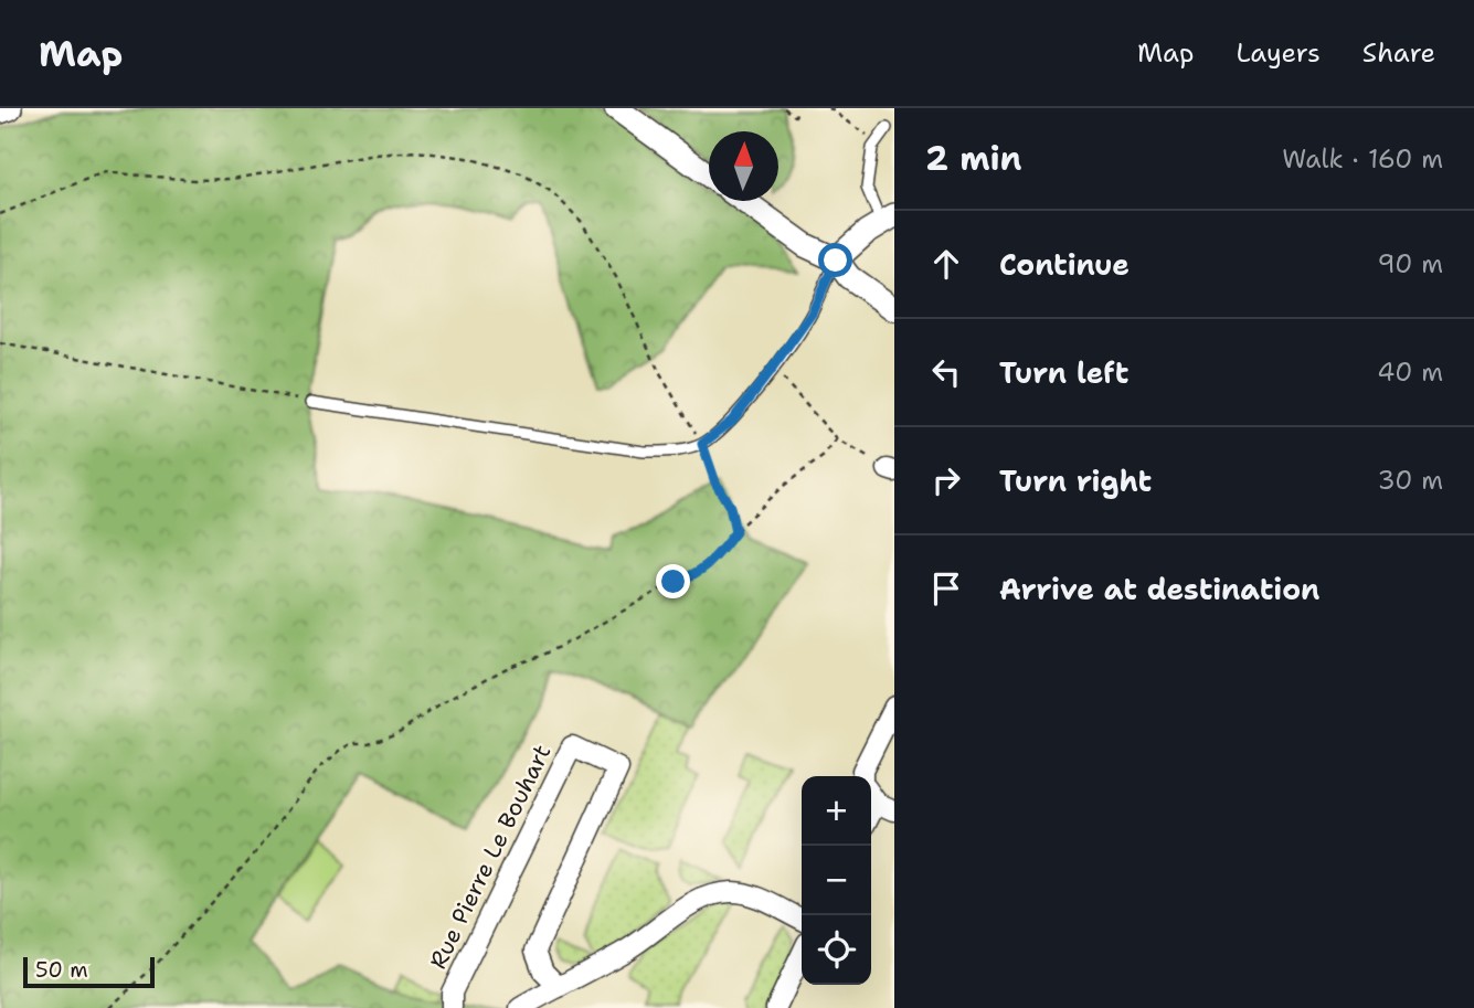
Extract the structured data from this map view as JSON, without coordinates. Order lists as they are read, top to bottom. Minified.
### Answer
{"streets":{"street":["Rue Pierre Le Bouhart"]},"scale_bar":"50 m","north":"top","page":{"header":"Map","nav":["Map","Layers","Share"],"heading":["2 min","Walk · 160 m"],"list":[["Continue","90 m"],["Turn left","40 m"],["Turn right","30 m"],"Arrive at destination"],"map_buttons":["+","−"],"scale":"50 m"}}
